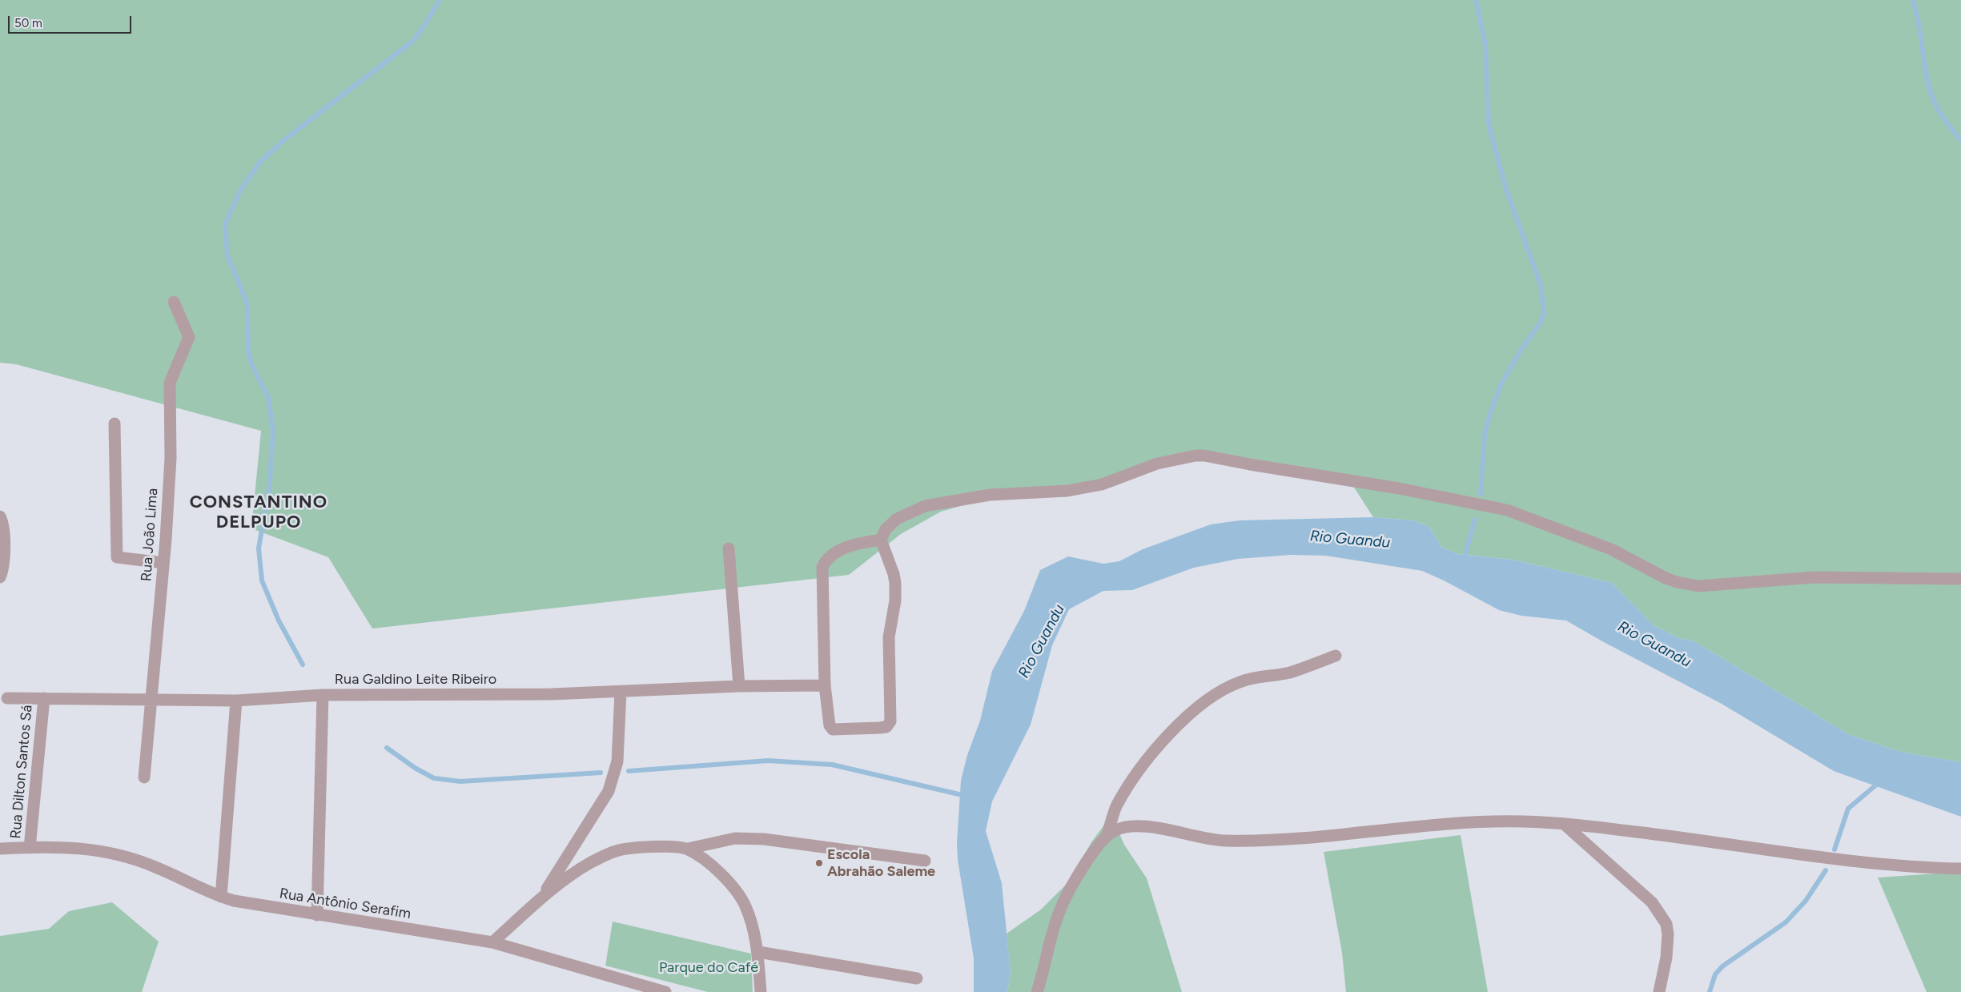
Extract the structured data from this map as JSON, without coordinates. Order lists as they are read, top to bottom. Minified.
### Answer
{"streets":{"street":["Rua João Lima","Rua Galdino Leite Ribeiro","Rua Dilton Santos Sá","Rua Antônio Serafim"]},"crossings":[["Rua João Lima","Rua Galdino Leite Ribeiro"],["Rua Galdino Leite Ribeiro","Rua Dilton Santos Sá"],["Rua Dilton Santos Sá","Rua Antônio Serafim"]],"districts":["CONSTANTINO DELPUPO"],"water":["Rio Guandu"],"parks":["Parque do Café"],"places":["Escola Abrahão Saleme"],"scale_bar":"50 m"}
